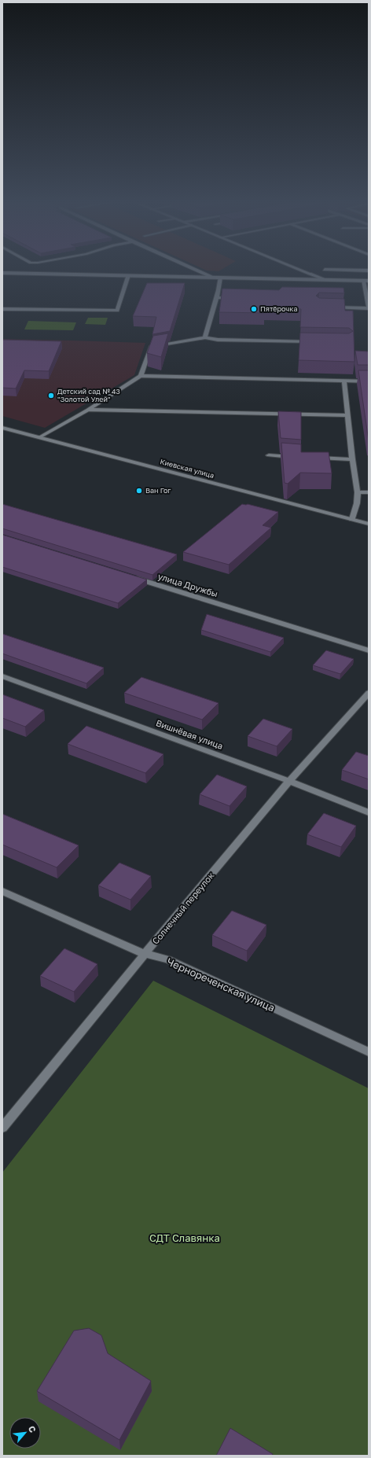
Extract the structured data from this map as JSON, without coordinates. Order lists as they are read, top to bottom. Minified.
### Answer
{"streets":{"street":["Киевская улица","улица Дружбы","Вишнёвая улица","Солнечный переулок","Чернореченская улица"]},"crossings":[["Вишнёвая улица","Солнечный переулок"],["Солнечный переулок","Чернореченская улица"]],"parks":["СДТ Славянка"],"places":["Пятёрочка","Детский сад № 43 \"Золотой Улей\"","Ван Гог"],"north":"top right"}
